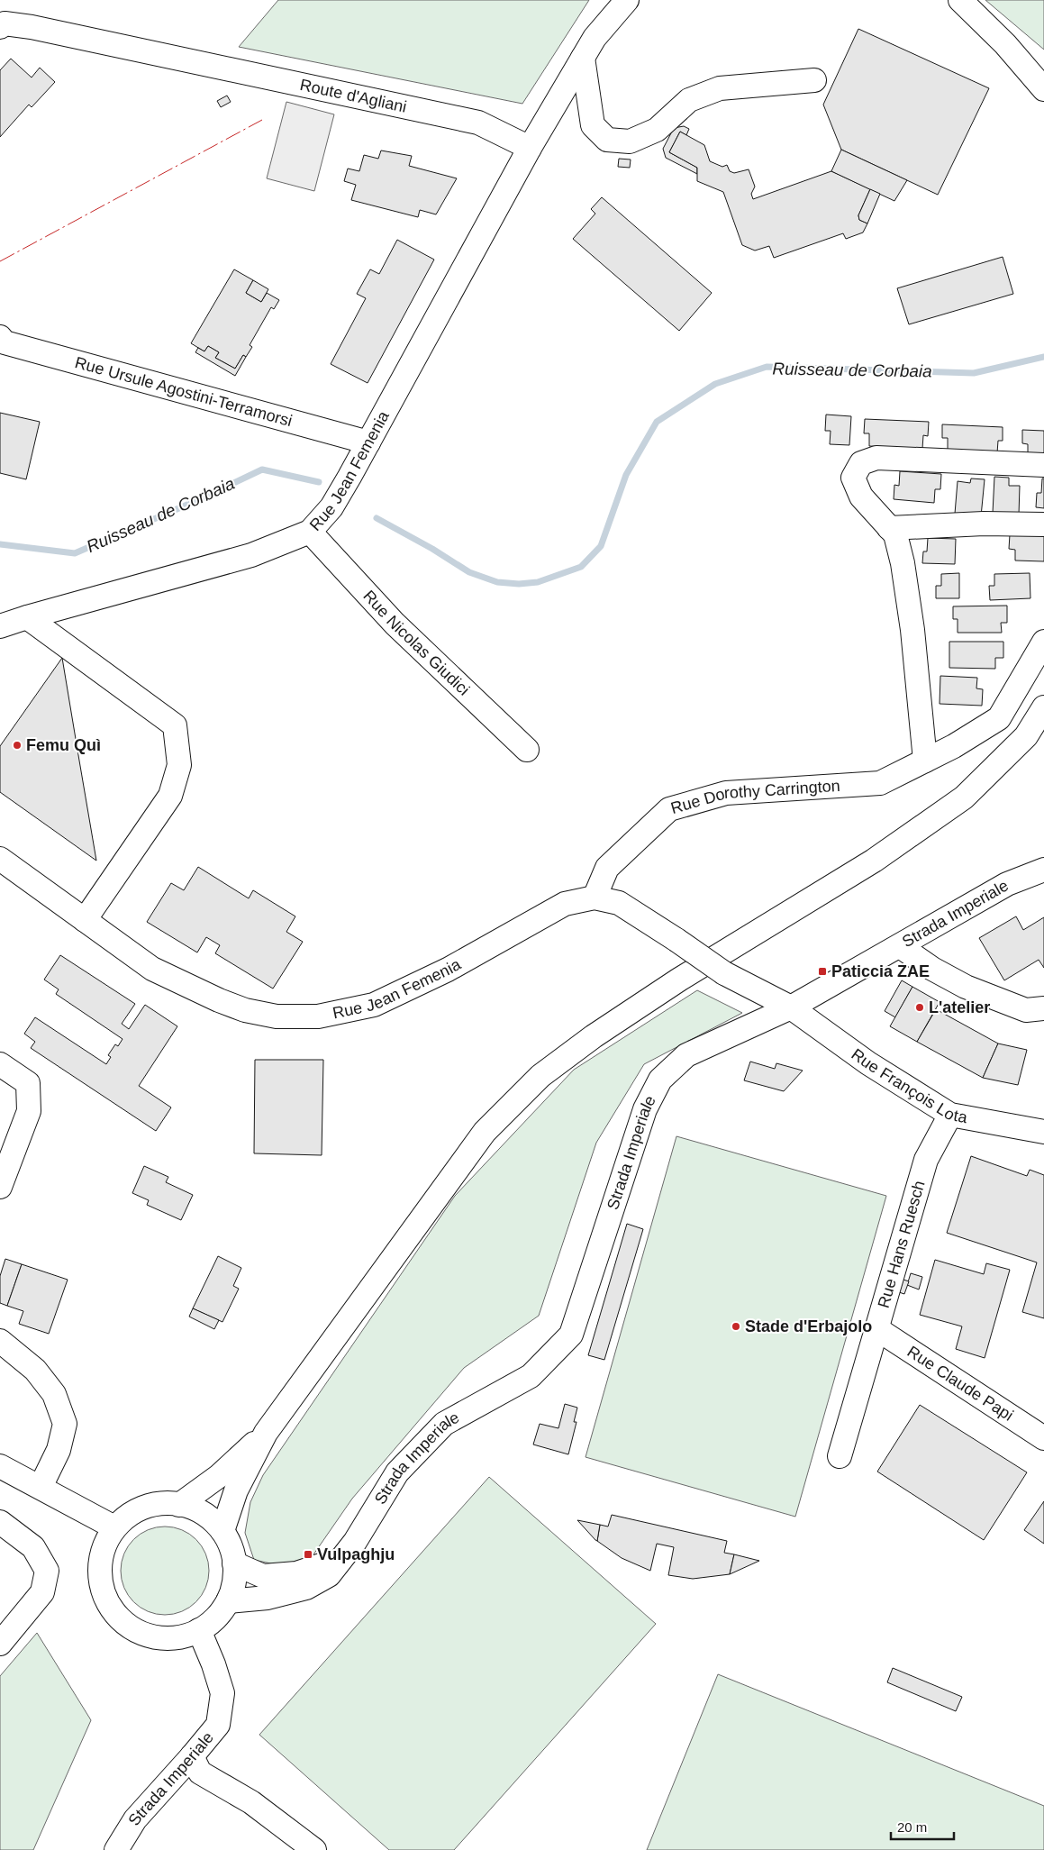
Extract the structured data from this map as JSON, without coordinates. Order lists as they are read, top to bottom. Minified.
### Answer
{"streets":{"street":["Route d'Agliani","Rue Ursule Agostini-Terramorsi","Rue Jean Femenia","Rue Nicolas Giudici","Rue Dorothy Carrington","Strada Imperiale","Rue François Lota","Rue Hans Ruesch","Rue Claude Papi"]},"crossings":[["Route d'Agliani","Rue Jean Femenia"],["Rue Ursule Agostini-Terramorsi","Rue Jean Femenia"],["Rue Jean Femenia","Rue Nicolas Giudici"],["Rue Jean Femenia","Rue Dorothy Carrington"],["Rue Jean Femenia","Strada Imperiale"],["Rue Jean Femenia","Rue François Lota"],["Strada Imperiale","Rue François Lota"],["Rue François Lota","Rue Hans Ruesch"],["Rue Hans Ruesch","Rue Claude Papi"]],"water":["Ruisseau de Corbaia"],"places":{"other":["Femu Quì","L'atelier","Stade d'Erbajolo"],"transit":["Paticcia ZAE","Vulpaghju"]},"scale_bar":"20 m"}
